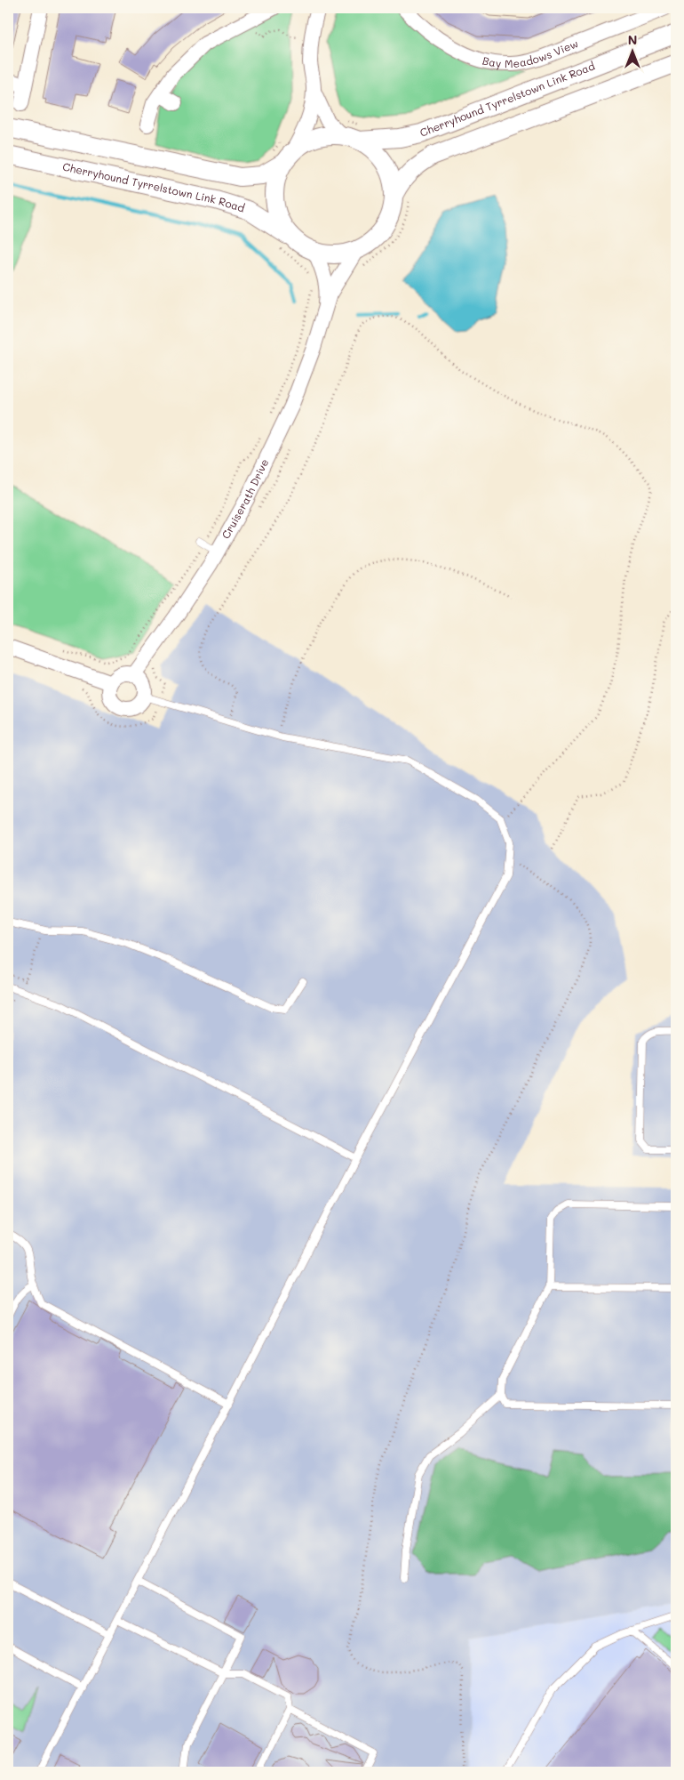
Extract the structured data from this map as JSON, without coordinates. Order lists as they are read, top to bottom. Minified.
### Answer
{"streets":{"street":["Bay Meadows View","Cherryhound Tyrrelstown Link Road","Cruiserath Drive"]},"crossings":[["Cherryhound Tyrrelstown Link Road","Cruiserath Drive"]],"north":"top"}
